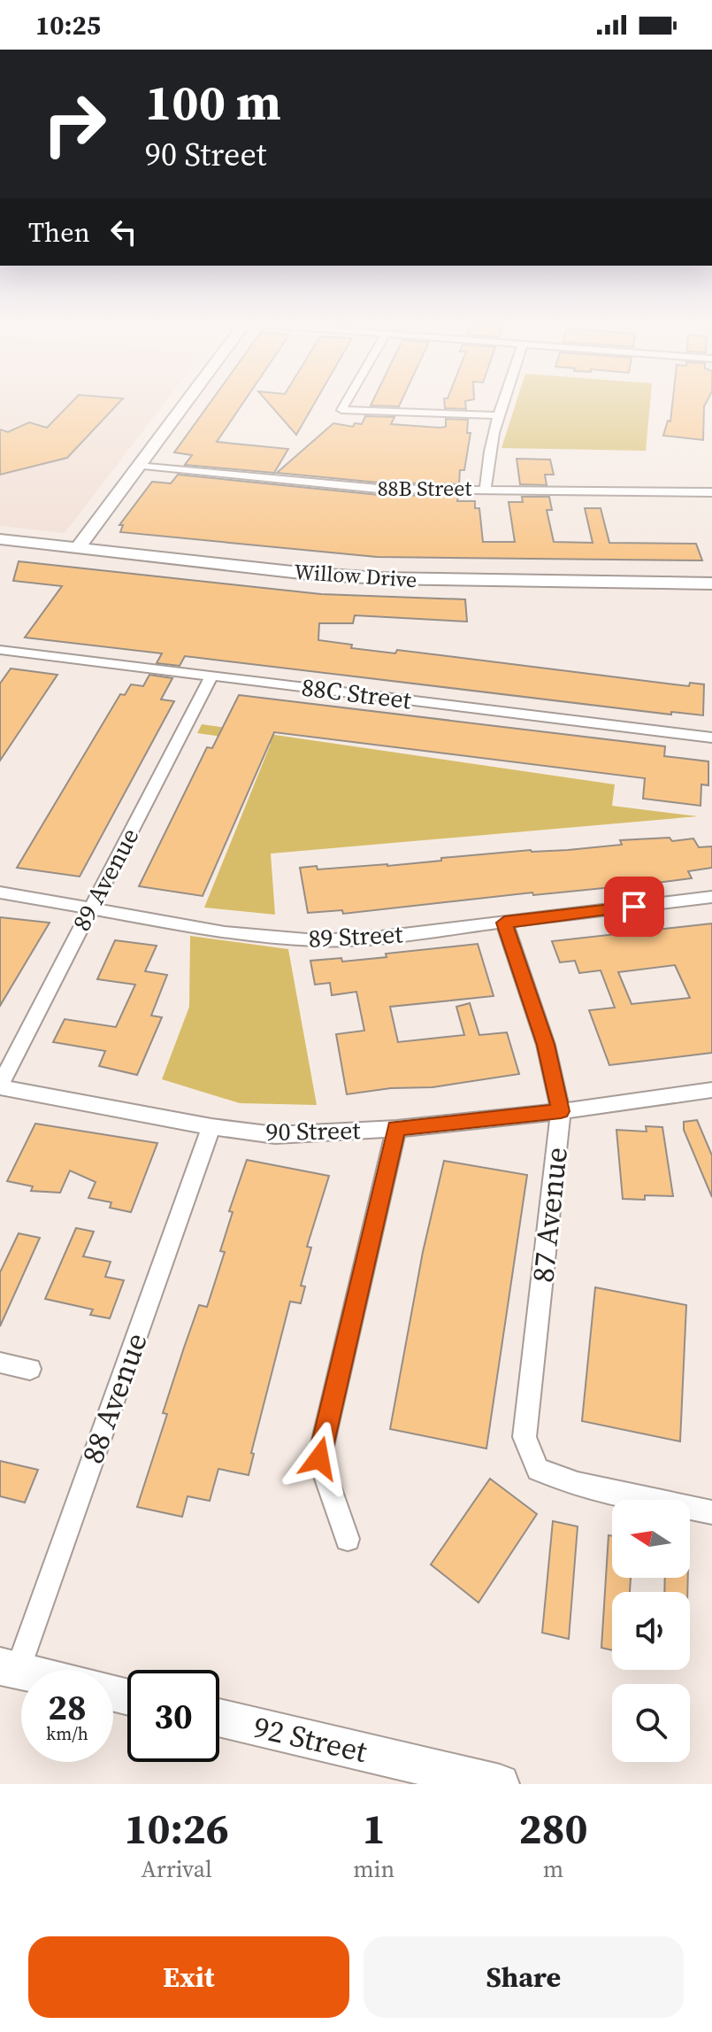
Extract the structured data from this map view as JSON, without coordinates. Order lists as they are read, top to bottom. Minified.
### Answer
{"streets":{"street":["88B Street","Willow Drive","88C Street","89 Avenue","89 Street","90 Street","87 Avenue","88 Avenue","92 Street"]},"crossings":[["88C Street","89 Avenue"],["89 Avenue","89 Street"],["89 Avenue","90 Street"],["89 Street","87 Avenue"],["90 Street","87 Avenue"],["90 Street","88 Avenue"]],"north":"left","page":{"status":"10:25","turn":["100 m","90 Street"],"then":"Then","speed":"28 km/h","limit":"30","eta":["10:26","Arrival","1","min","280","m"],"buttons":["Exit","Share"]}}
